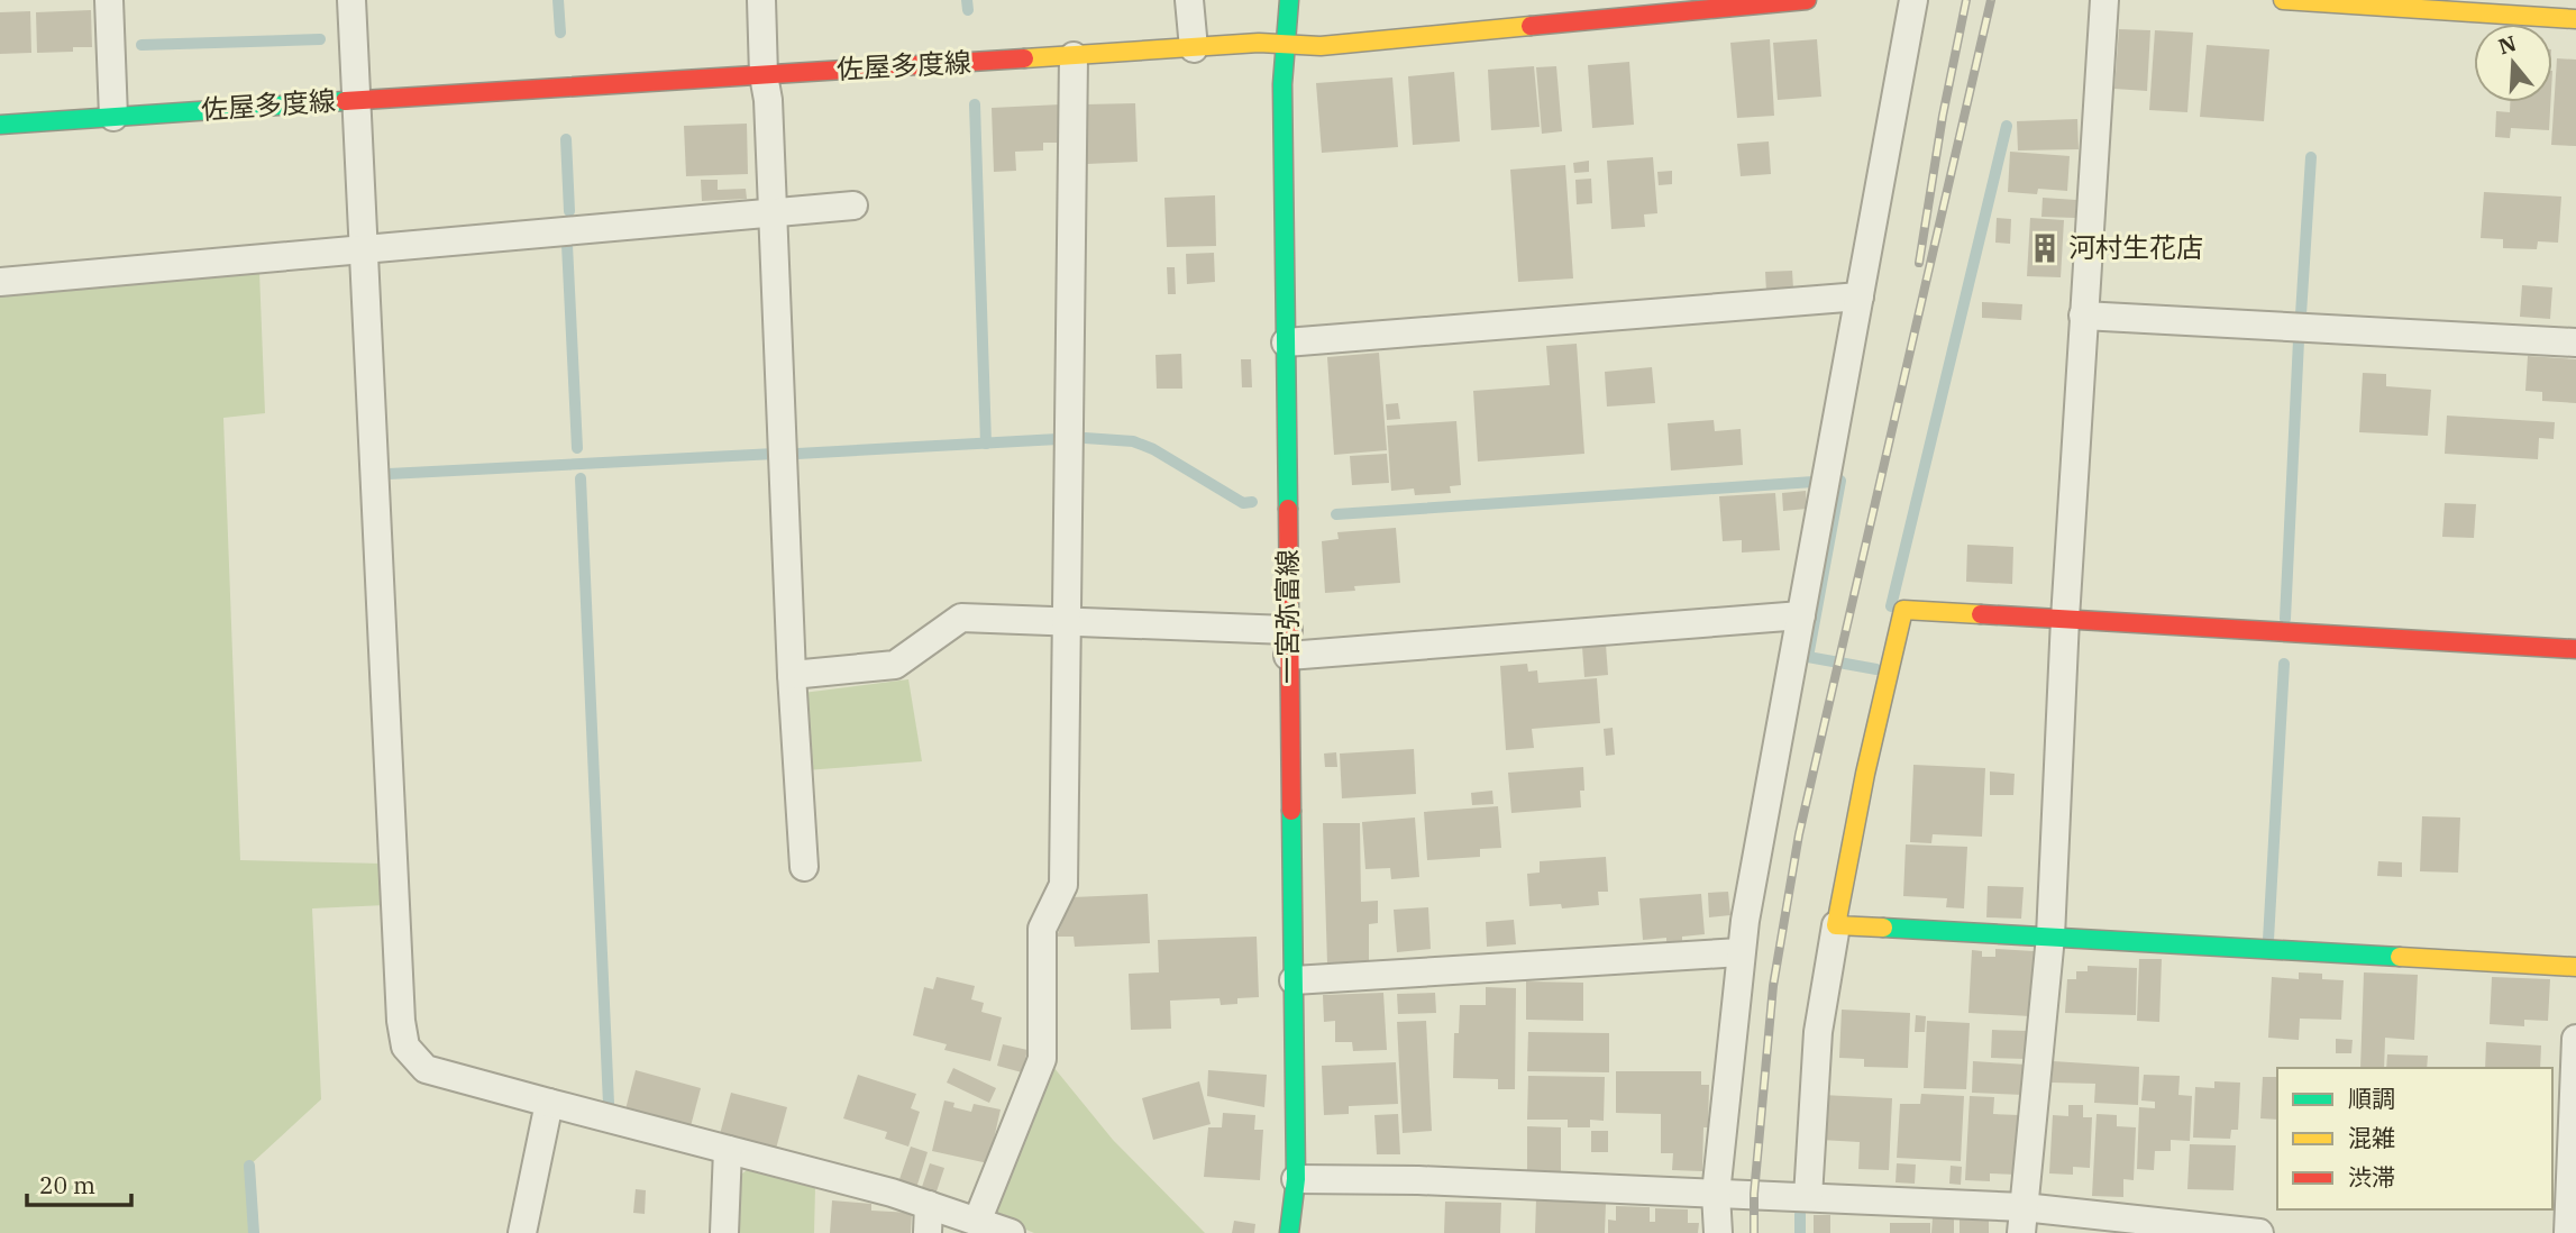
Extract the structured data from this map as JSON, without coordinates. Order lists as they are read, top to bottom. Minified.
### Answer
{"streets":{"main road":["佐屋多度線","一宮弥富線"]},"crossings":[["佐屋多度線","一宮弥富線"]],"places":{"building":["河村生花店"]},"legend":["順調","混雑","渋滞"],"scale_bar":"20 m","north":"top"}
